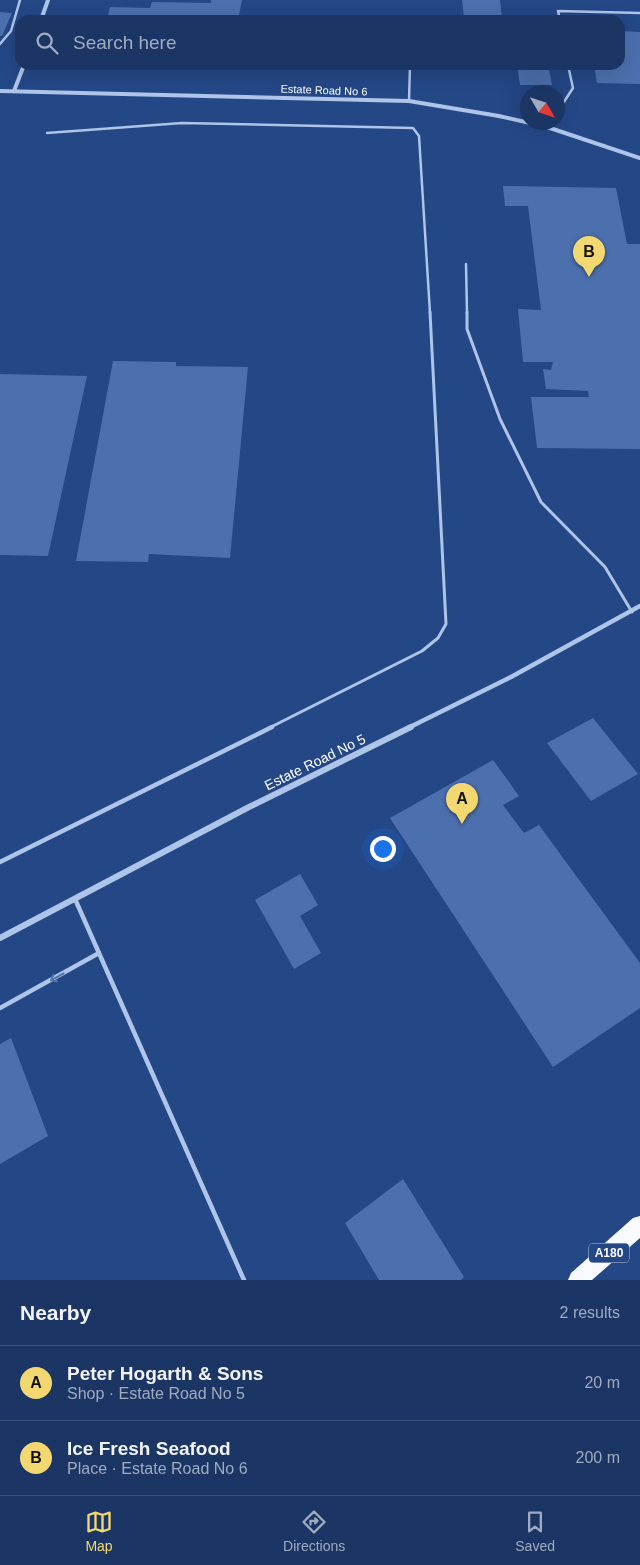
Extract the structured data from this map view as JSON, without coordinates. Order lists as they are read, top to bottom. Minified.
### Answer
{"streets":{"highway":["A180"],"street":["Estate Road No 6","Estate Road No 5"]},"north":"bottom right","page":{"search":"Search here","pins":["B","A"],"heading":["Nearby","2 results"],"list":[{"mark":"A","name":"Peter Hogarth & Sons","note":"Shop · Estate Road No 5","value":"20 m"},{"mark":"B","name":"Ice Fresh Seafood","note":"Place · Estate Road No 6","value":"200 m"}],"nav":["Map","Directions","Saved"]}}
